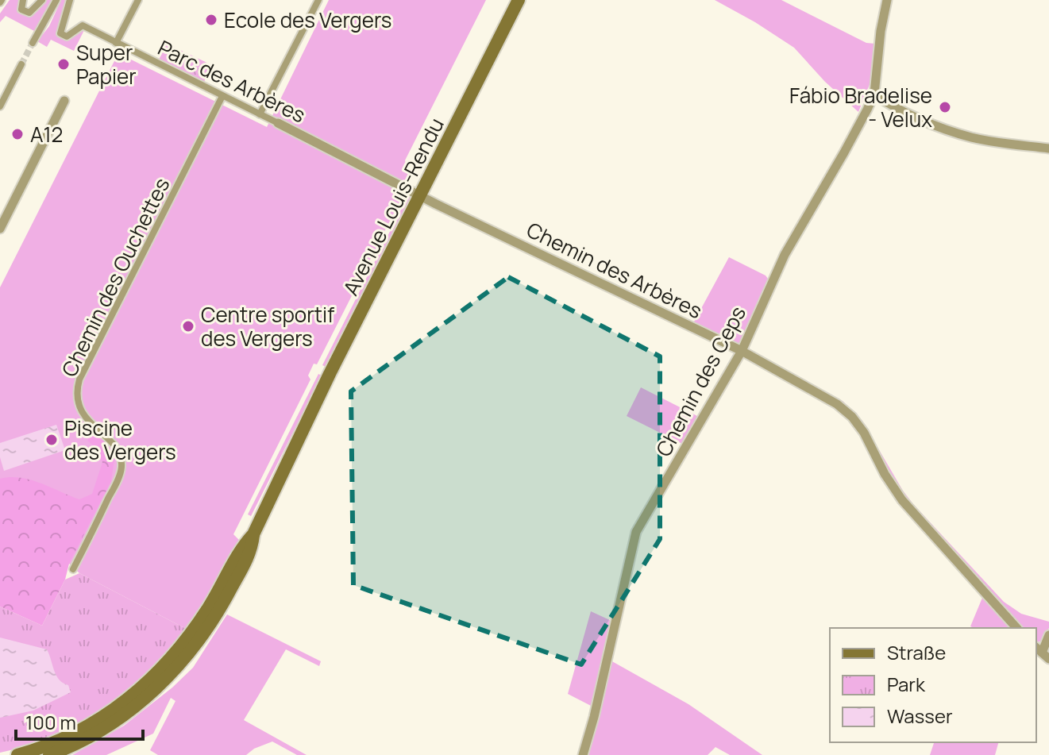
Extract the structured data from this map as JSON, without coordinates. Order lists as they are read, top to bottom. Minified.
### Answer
{"streets":{"main road":["Avenue Louis-Rendu"],"street":["Parc des Arbères","Chemin des Arbères","Chemin des Ouchettes","Chemin des Ceps"]},"crossings":[["Parc des Arbères","Avenue Louis-Rendu"],["Parc des Arbères","Chemin des Arbères"],["Parc des Arbères","Chemin des Ouchettes"],["Avenue Louis-Rendu","Chemin des Arbères"],["Chemin des Arbères","Chemin des Ceps"]],"places":["Ecole des Vergers","Super Papier","Fábio Bradelise - Velux","A12","Centre sportif des Vergers","Piscine des Vergers"],"legend":["Straße","Park","Wasser"],"scale_bar":"100 m"}
